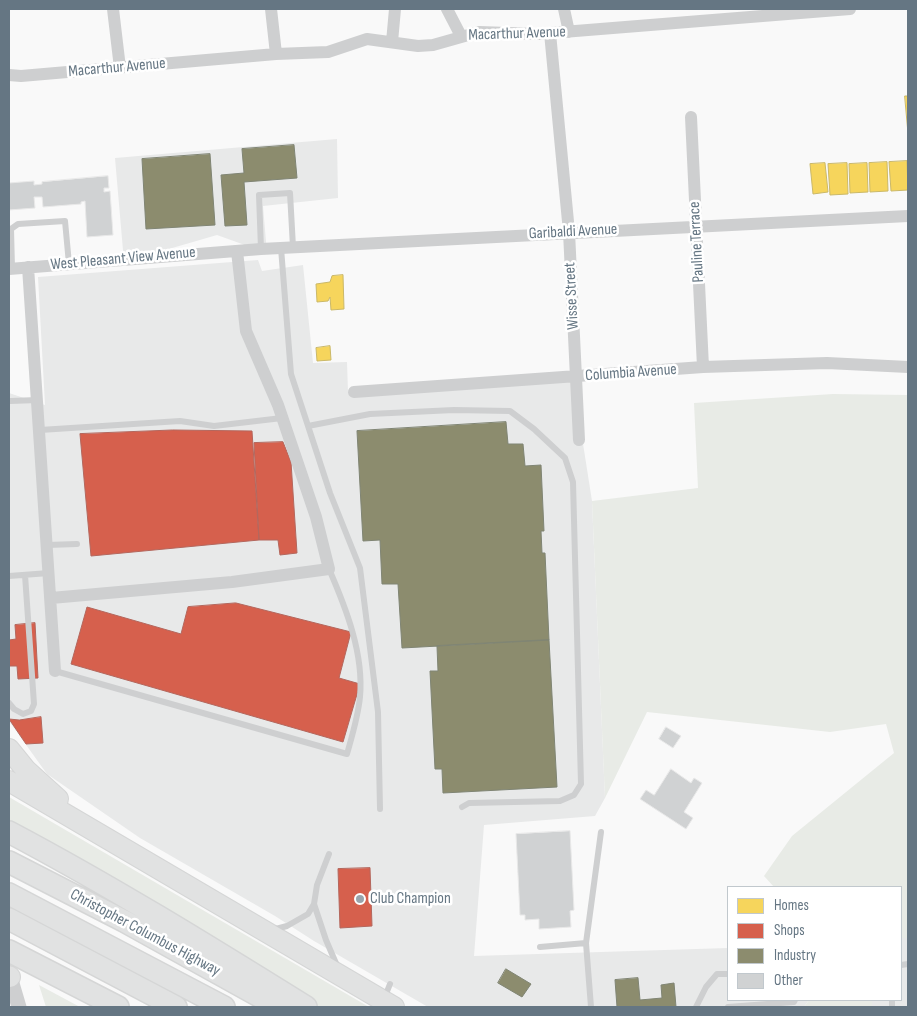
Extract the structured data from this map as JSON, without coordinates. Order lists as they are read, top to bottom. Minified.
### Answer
{"streets":{"highway":["Christopher Columbus Highway"],"street":["Macarthur Avenue","Garibaldi Avenue","Pauline Terrace","West Pleasant View Avenue","Wisse Street","Columbia Avenue"]},"crossings":[["Macarthur Avenue","Wisse Street"],["Garibaldi Avenue","Pauline Terrace"],["Garibaldi Avenue","West Pleasant View Avenue"],["Garibaldi Avenue","Wisse Street"],["Pauline Terrace","Columbia Avenue"],["Wisse Street","Columbia Avenue"]],"places":["Club Champion"],"legend":["Homes","Shops","Industry","Other"]}
